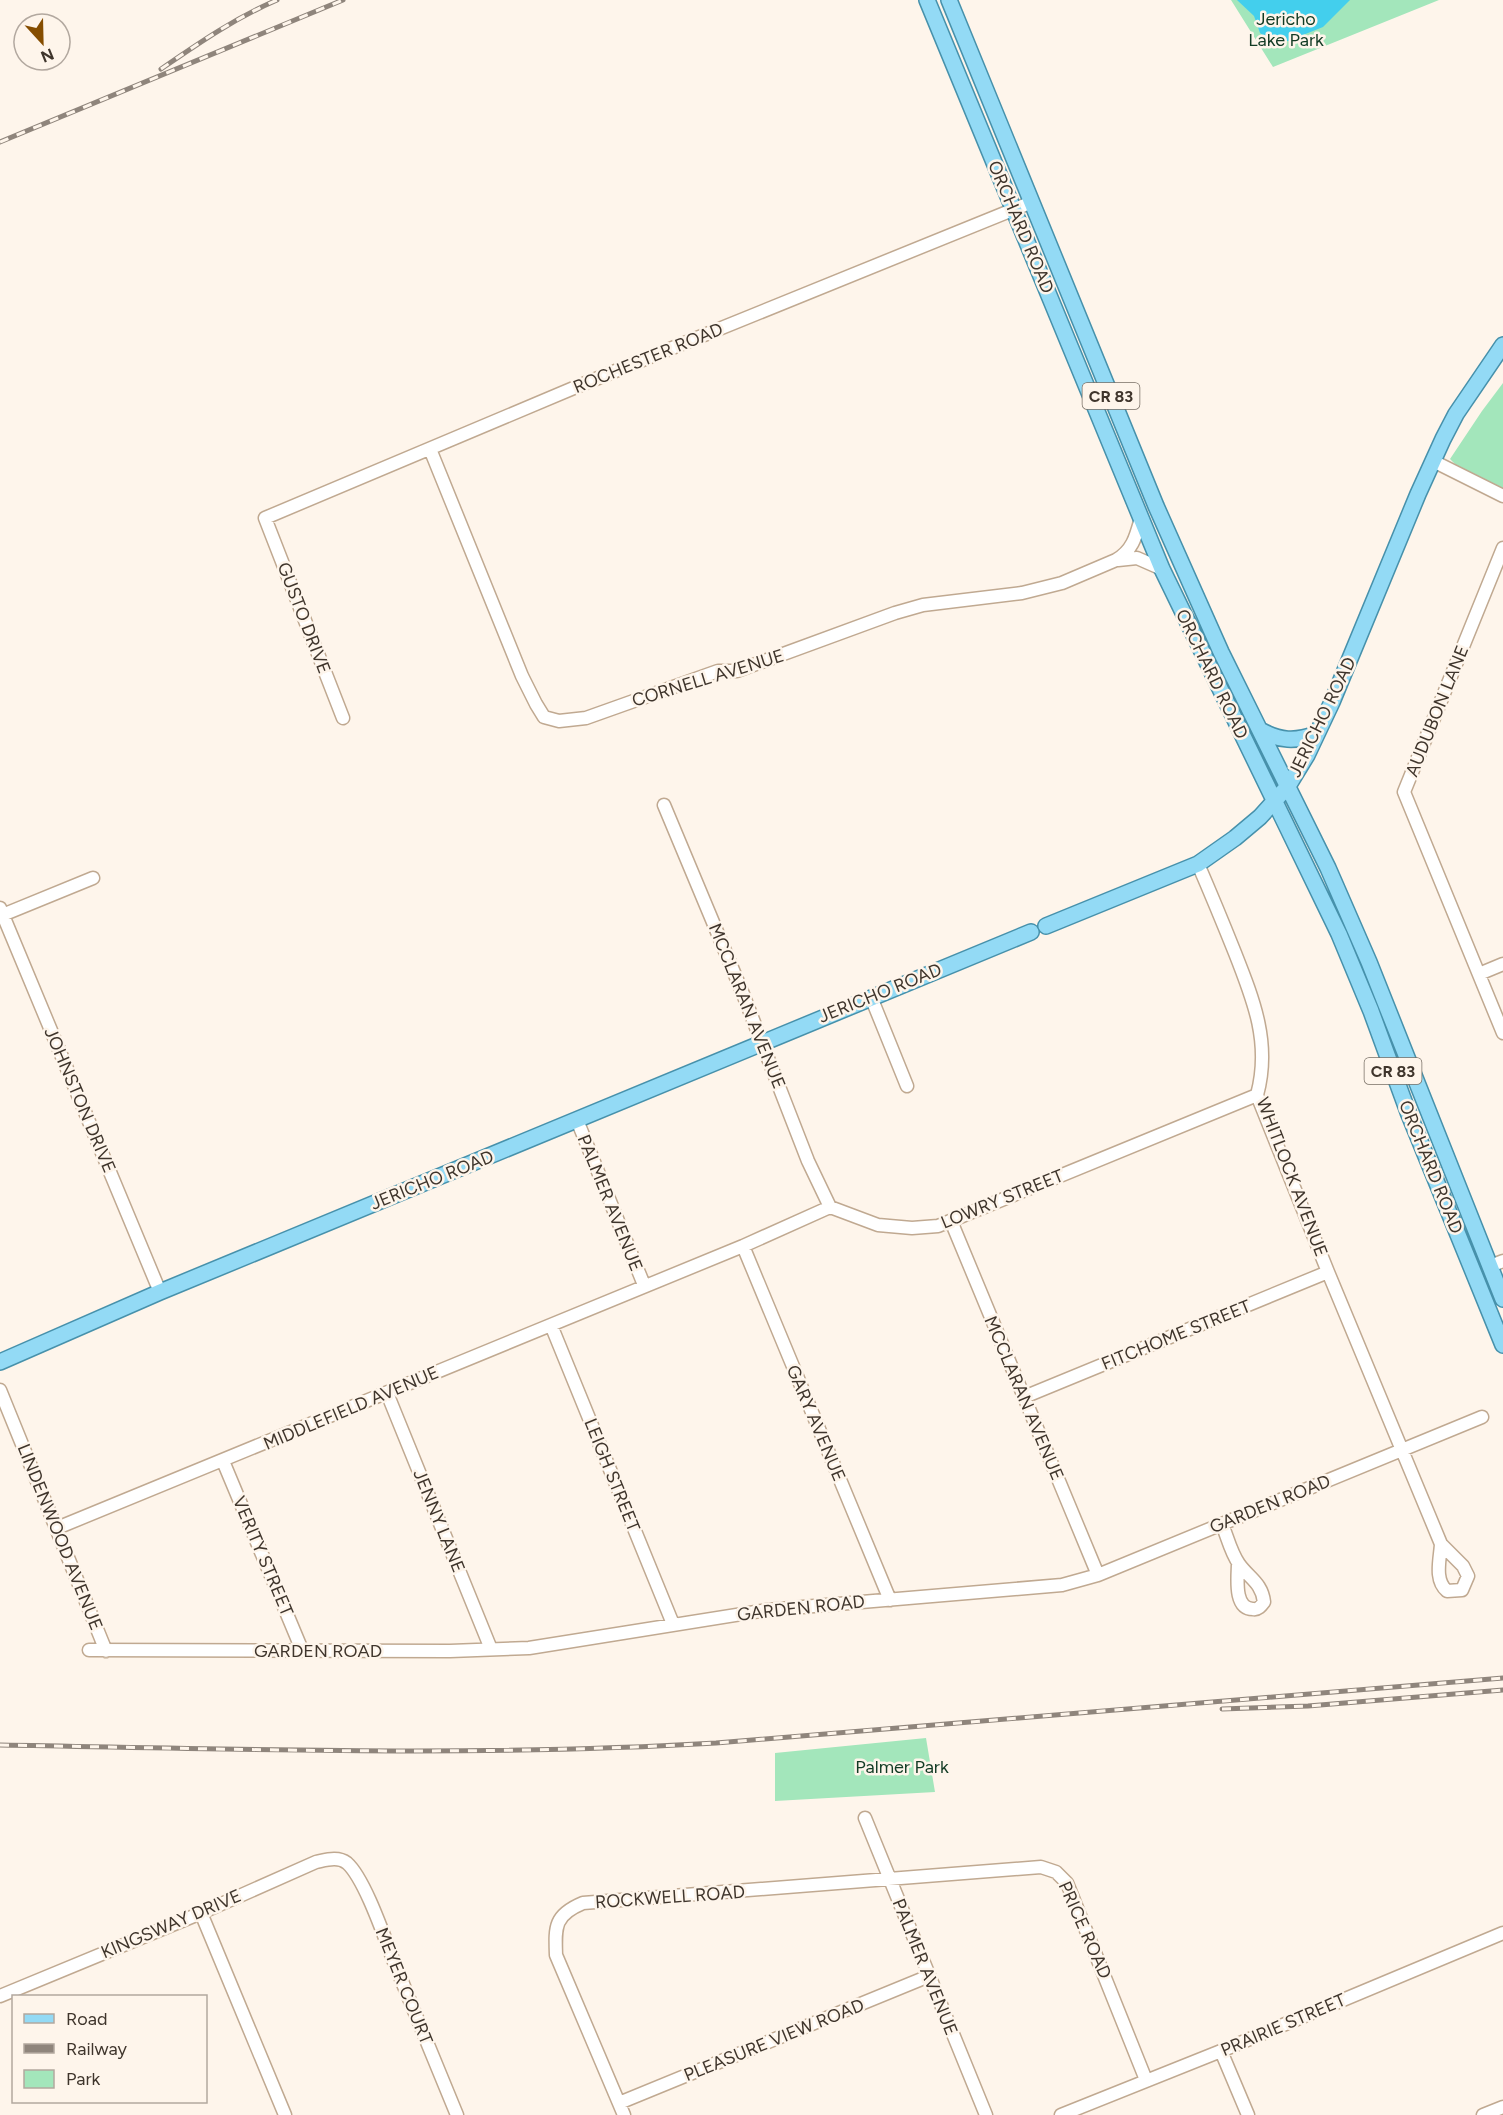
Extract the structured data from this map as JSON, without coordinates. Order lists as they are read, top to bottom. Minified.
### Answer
{"streets":{"main road":["ORCHARD ROAD","CR 83","JERICHO ROAD"],"street":["ROCHESTER ROAD","GUSTO DRIVE","CORNELL AVENUE","AUDUBON LANE","MCCLARAN AVENUE","JOHNSTON DRIVE","WHITLOCK AVENUE","LOWRY STREET","PALMER AVENUE","FITCHOME STREET","MIDDLEFIELD AVENUE","GARY AVENUE","LEIGH STREET","GARDEN ROAD","JENNY LANE","LINDENWOOD AVENUE","VERITY STREET","ROCKWELL ROAD","KINGSWAY DRIVE","PRICE ROAD","MEYER COURT","PRAIRIE STREET","PLEASURE VIEW ROAD"]},"crossings":[["ORCHARD ROAD","ROCHESTER ROAD"],["ORCHARD ROAD","CORNELL AVENUE"],["ORCHARD ROAD","JERICHO ROAD"],["ROCHESTER ROAD","GUSTO DRIVE"],["ROCHESTER ROAD","CORNELL AVENUE"],["JERICHO ROAD","MCCLARAN AVENUE"],["JERICHO ROAD","JOHNSTON DRIVE"],["JERICHO ROAD","WHITLOCK AVENUE"],["JERICHO ROAD","PALMER AVENUE"],["MCCLARAN AVENUE","LOWRY STREET"],["MCCLARAN AVENUE","FITCHOME STREET"],["MCCLARAN AVENUE","GARDEN ROAD"],["WHITLOCK AVENUE","LOWRY STREET"],["WHITLOCK AVENUE","FITCHOME STREET"],["WHITLOCK AVENUE","GARDEN ROAD"],["PALMER AVENUE","MIDDLEFIELD AVENUE"],["PALMER AVENUE","ROCKWELL ROAD"],["PALMER AVENUE","PRICE ROAD"],["PALMER AVENUE","PLEASURE VIEW ROAD"],["MIDDLEFIELD AVENUE","LEIGH STREET"],["MIDDLEFIELD AVENUE","JENNY LANE"],["MIDDLEFIELD AVENUE","LINDENWOOD AVENUE"],["MIDDLEFIELD AVENUE","VERITY STREET"],["GARY AVENUE","GARDEN ROAD"],["LEIGH STREET","GARDEN ROAD"],["GARDEN ROAD","JENNY LANE"],["GARDEN ROAD","LINDENWOOD AVENUE"],["GARDEN ROAD","VERITY STREET"],["ROCKWELL ROAD","PRICE ROAD"],["ROCKWELL ROAD","PLEASURE VIEW ROAD"],["KINGSWAY DRIVE","MEYER COURT"],["PRICE ROAD","PRAIRIE STREET"]],"parks":["Jericho Lake Park","Palmer Park"],"legend":["Road","Railway","Park"],"north":"bottom"}
